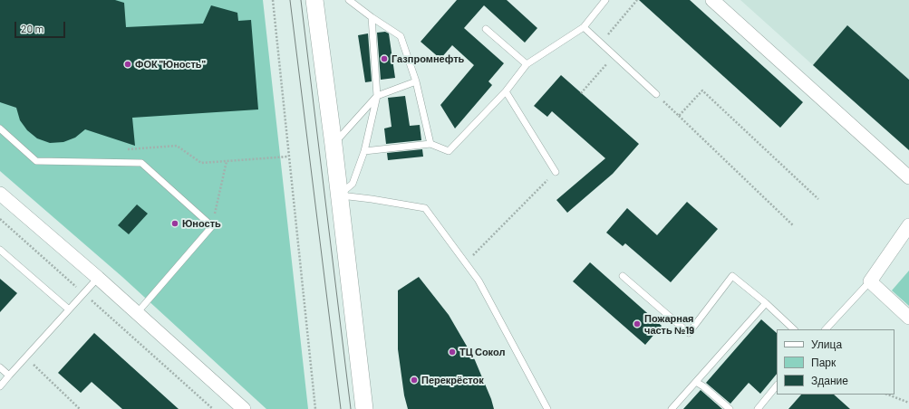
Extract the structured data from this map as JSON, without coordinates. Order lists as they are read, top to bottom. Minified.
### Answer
{"places":["Газпромнефть","ФОК \"Юность\"","Юность","Пожарная часть №19","ТЦ Сокол","Перекрёсток"],"legend":["Улица","Парк","Здание"],"scale_bar":"20 m"}
